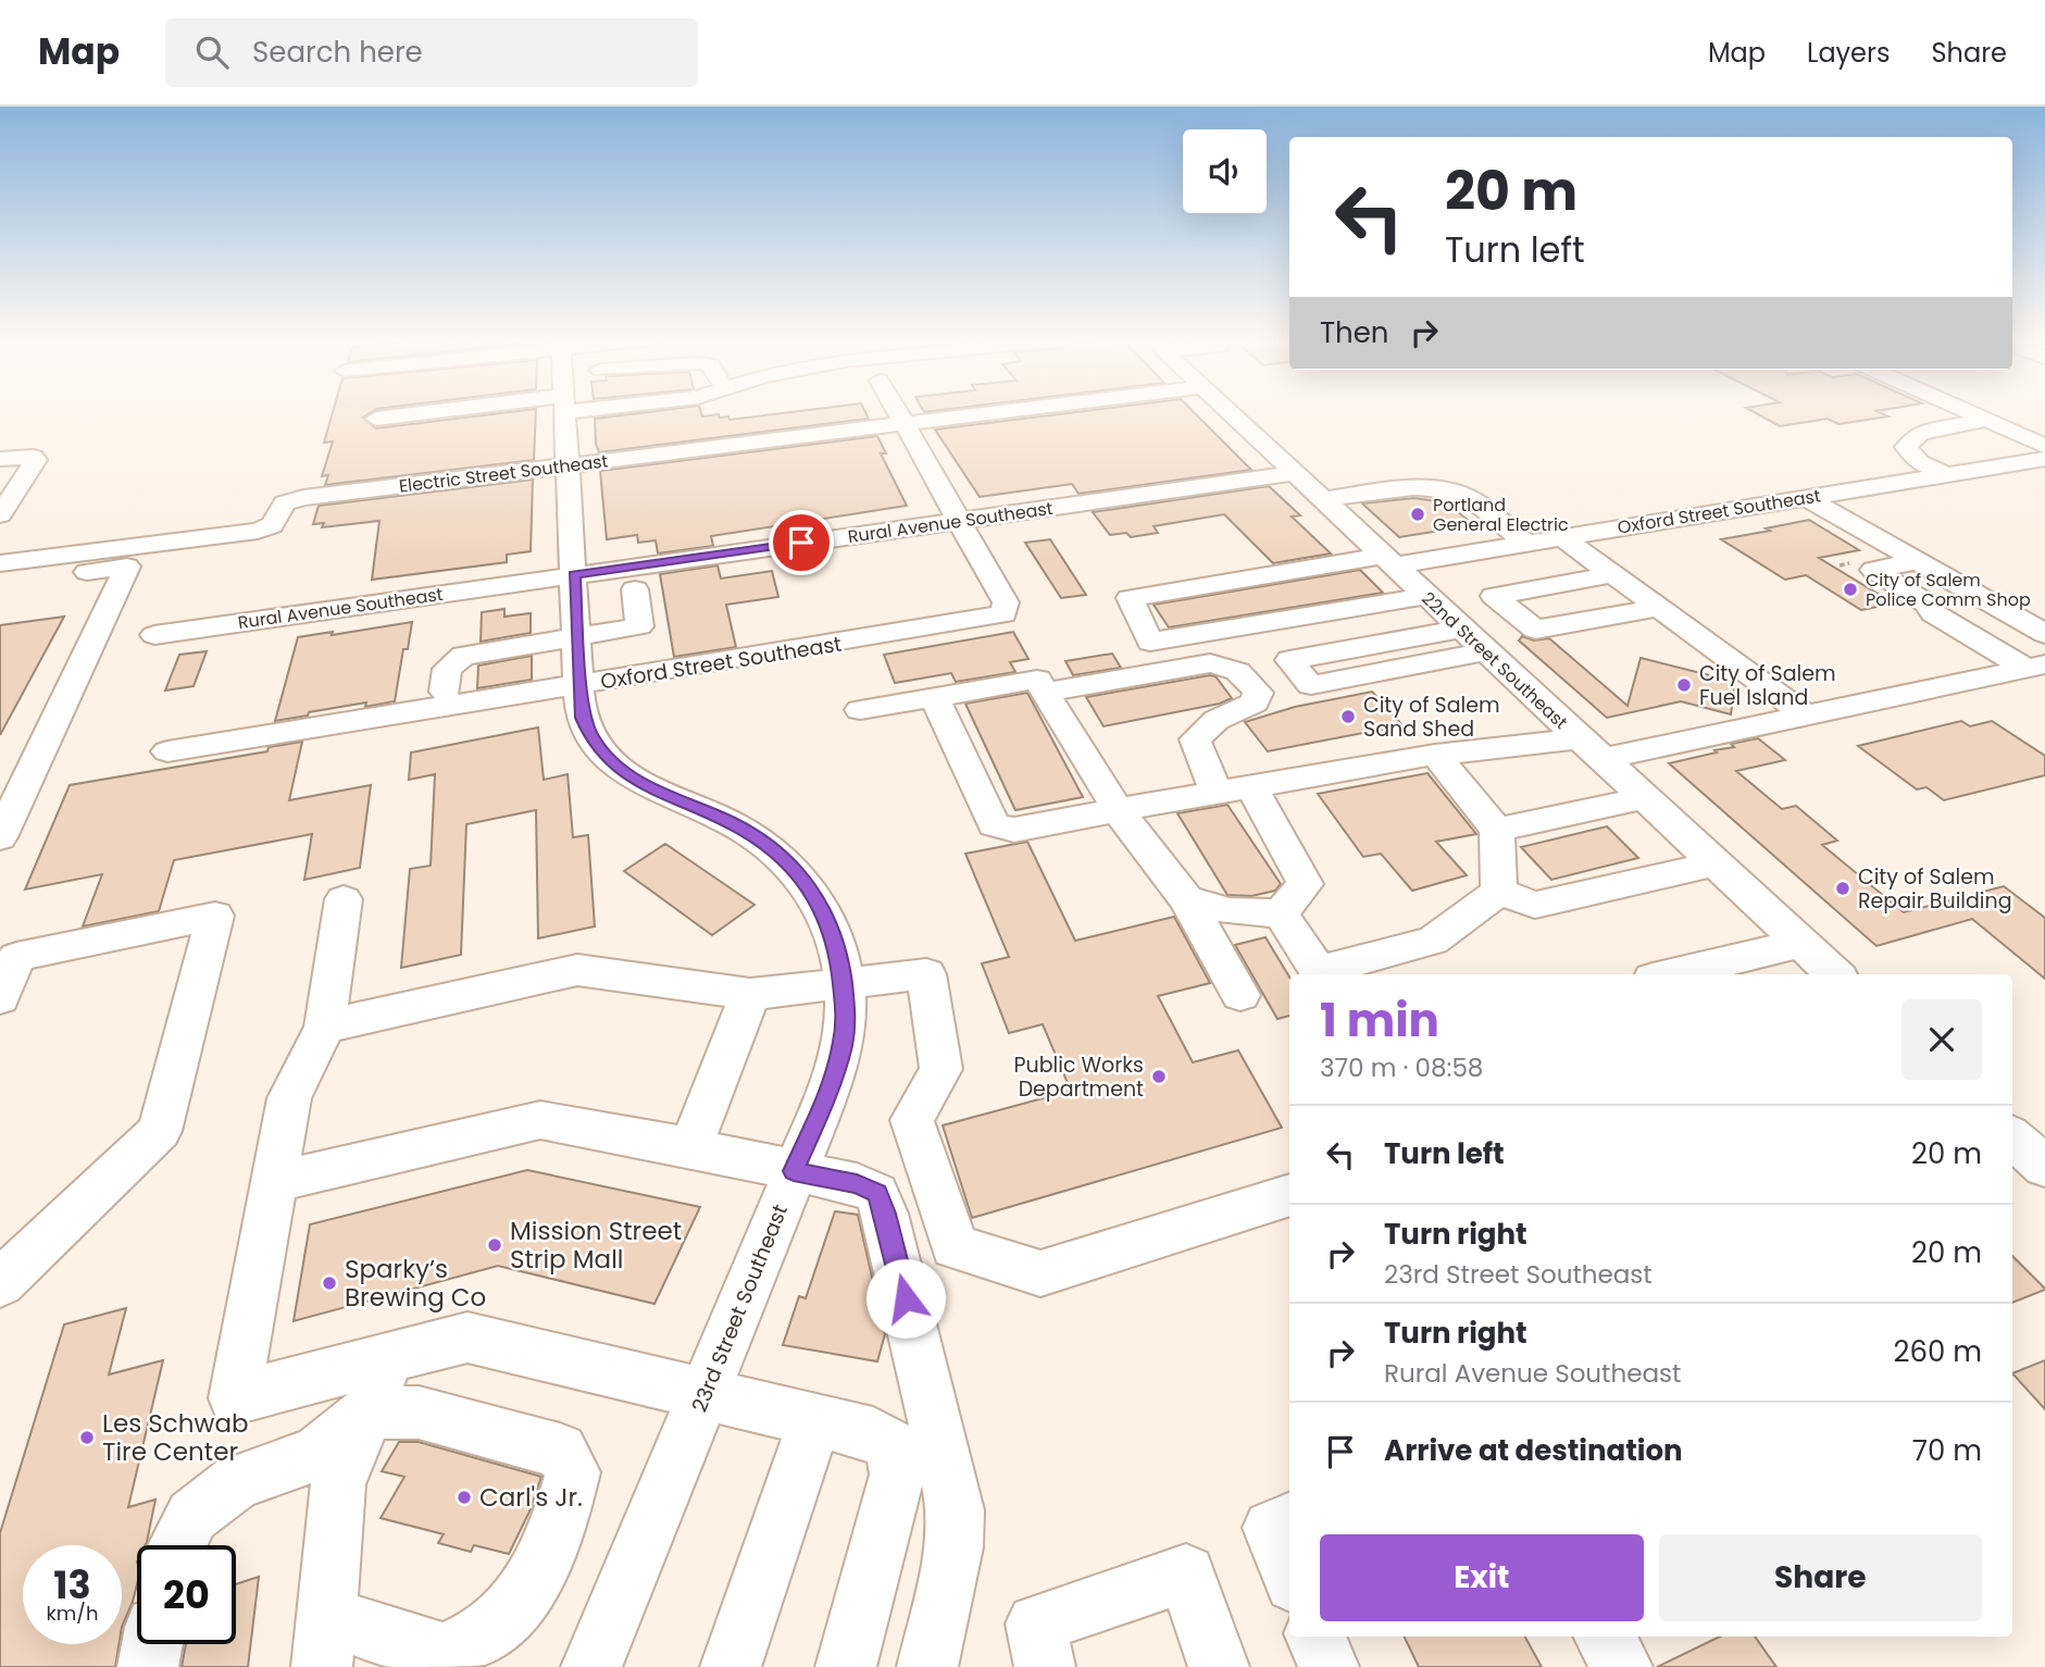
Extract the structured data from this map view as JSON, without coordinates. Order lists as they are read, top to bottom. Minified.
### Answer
{"streets":{"street":["Electric Street Southeast","Oxford Street Southeast","Rural Avenue Southeast","22nd Street Southeast","23rd Street Southeast"]},"crossings":[["Electric Street Southeast","23rd Street Southeast"],["Oxford Street Southeast","Rural Avenue Southeast"],["Oxford Street Southeast","22nd Street Southeast"],["Oxford Street Southeast","23rd Street Southeast"],["Rural Avenue Southeast","22nd Street Southeast"],["Rural Avenue Southeast","23rd Street Southeast"]],"places":["Portland General Electric","City of Salem Police Comm Shop","City of Salem Fuel Island","City of Salem Sand Shed","City of Salem Repair Building","Public Works Department","Mission Street Strip Mall","Sparky’s Brewing Co","Les Schwab Tire Center","Carl's Jr."],"page":{"header":"Map","search":"Search here","nav":["Map","Layers","Share"],"turn":["20 m","Turn left"],"then":"Then","heading":["1 min","370 m · 08:58"],"list":[{"name":"Turn left","value":"20 m"},{"name":"Turn right","note":"23rd Street Southeast","value":"20 m"},{"name":"Turn right","note":"Rural Avenue Southeast","value":"260 m"},{"name":"Arrive at destination","value":"70 m"}],"buttons":["Exit","Share"],"speed":"13 km/h","limit":"20"}}
